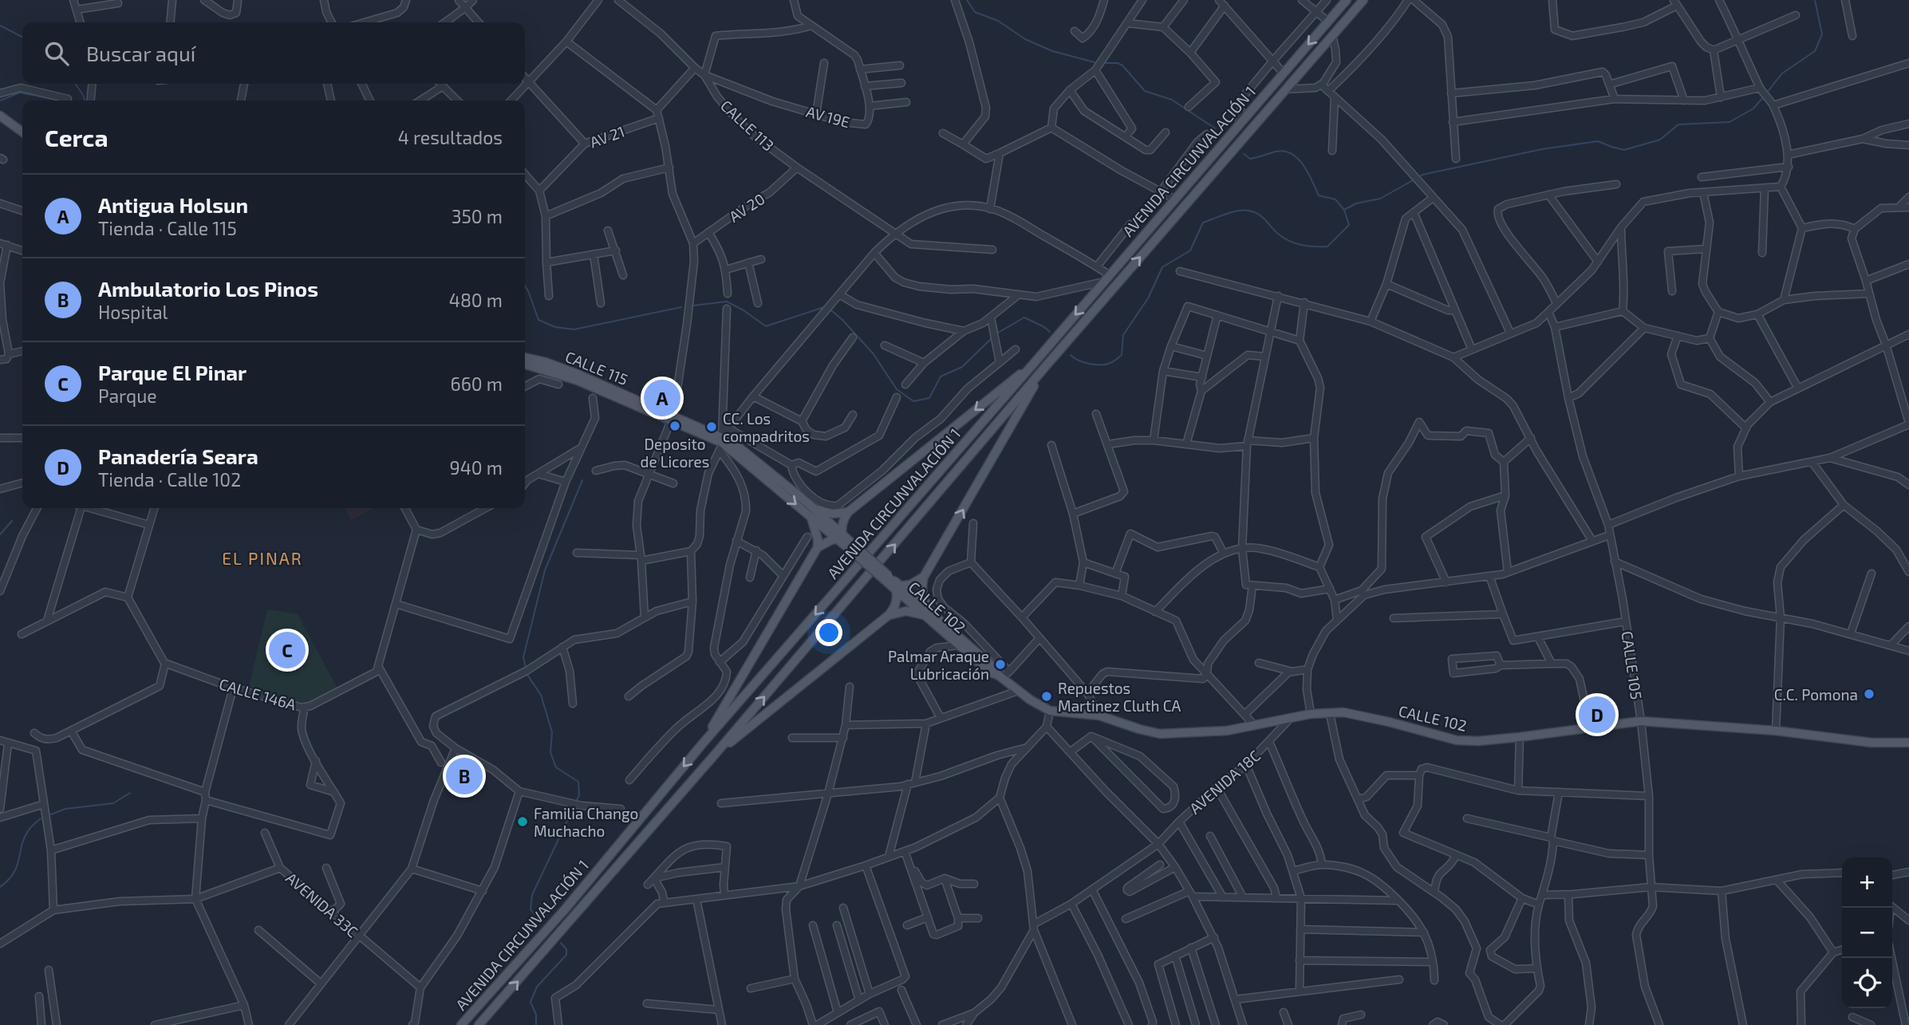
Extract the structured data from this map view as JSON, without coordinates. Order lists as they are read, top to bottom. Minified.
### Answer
{"streets":{"main road":["AVENIDA CIRCUNVALACIÓN 1","CALLE 115","CALLE 102"],"street":["AV 19E","CALLE 113","AV 21","AV 20","CALLE 105","CALLE 146A","AVENIDA 18C","AVENIDA 33C"]},"crossings":[["AV 19E","CALLE 113"],["CALLE 113","AV 20"],["CALLE 115","CALLE 102"],["CALLE 102","CALLE 105"],["CALLE 102","AVENIDA 18C"]],"districts":["EL PINAR"],"places":["Deposito de Licores","CC. Los compadritos","Palmar Araque Lubricación","C.C. Pomona","Repuestos Martinez Cluth CA","Familia Chango Muchacho"],"page":{"search":"Buscar aquí","heading":["Cerca","4 resultados"],"list":[{"mark":"A","name":"Antigua Holsun","note":"Tienda · Calle 115","value":"350 m"},{"mark":"B","name":"Ambulatorio Los Pinos","note":"Hospital","value":"480 m"},{"mark":"C","name":"Parque El Pinar","note":"Parque","value":"660 m"},{"mark":"D","name":"Panadería Seara","note":"Tienda · Calle 102","value":"940 m"}],"pins":["A","C","D","B"],"map_buttons":["+","−"]}}
